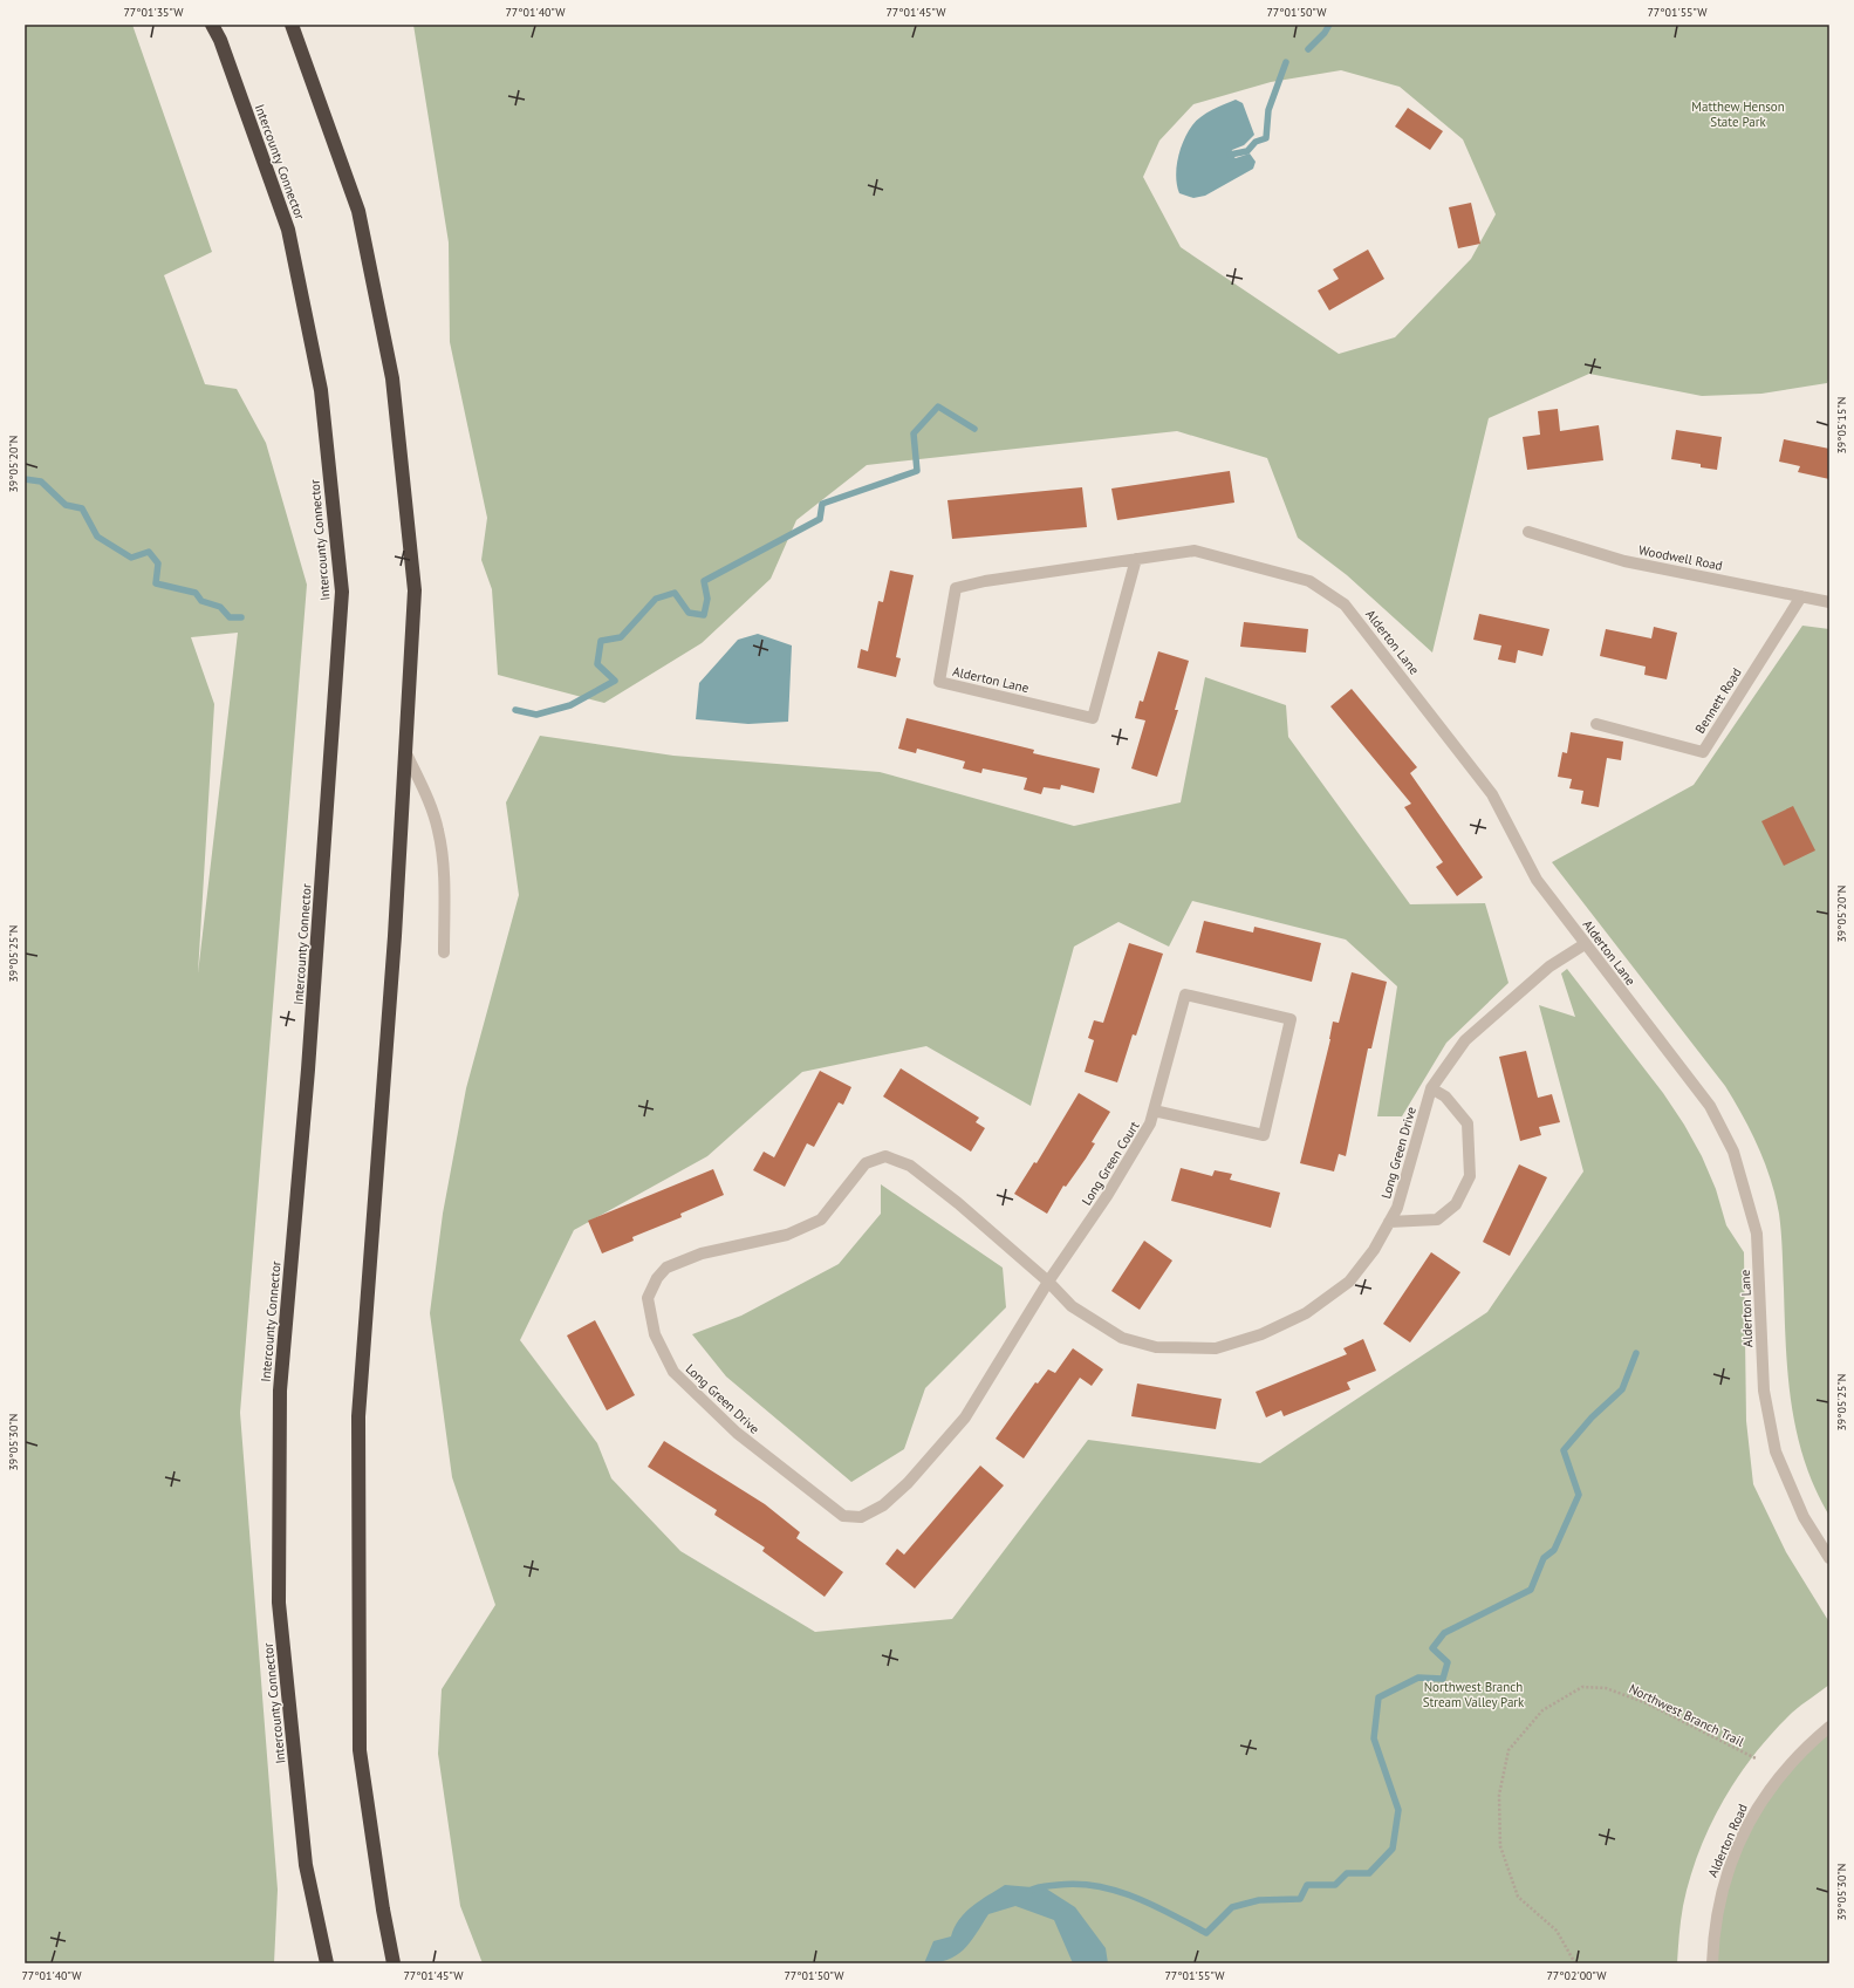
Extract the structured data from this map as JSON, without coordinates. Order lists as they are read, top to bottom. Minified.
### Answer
{"streets":{"highway":["Intercounty Connector"],"street":["Woodwell Road","Alderton Lane","Bennett Road","Long Green Drive","Long Green Court","Alderton Road"],"path":["Northwest Branch Trail"]},"crossings":[["Woodwell Road","Bennett Road"],["Alderton Lane","Long Green Drive"],["Long Green Drive","Long Green Court"]],"parks":["Matthew Henson State Park","Northwest Branch Stream Valley Park"],"coordinates":["77°01'35\"W","77°01'40\"W","77°01'45\"W","77°01'50\"W","77°01'55\"W","39°05'15\"N","39°05'20\"N","39°05'25\"N","39°05'30\"N","77°02'00\"W"]}
